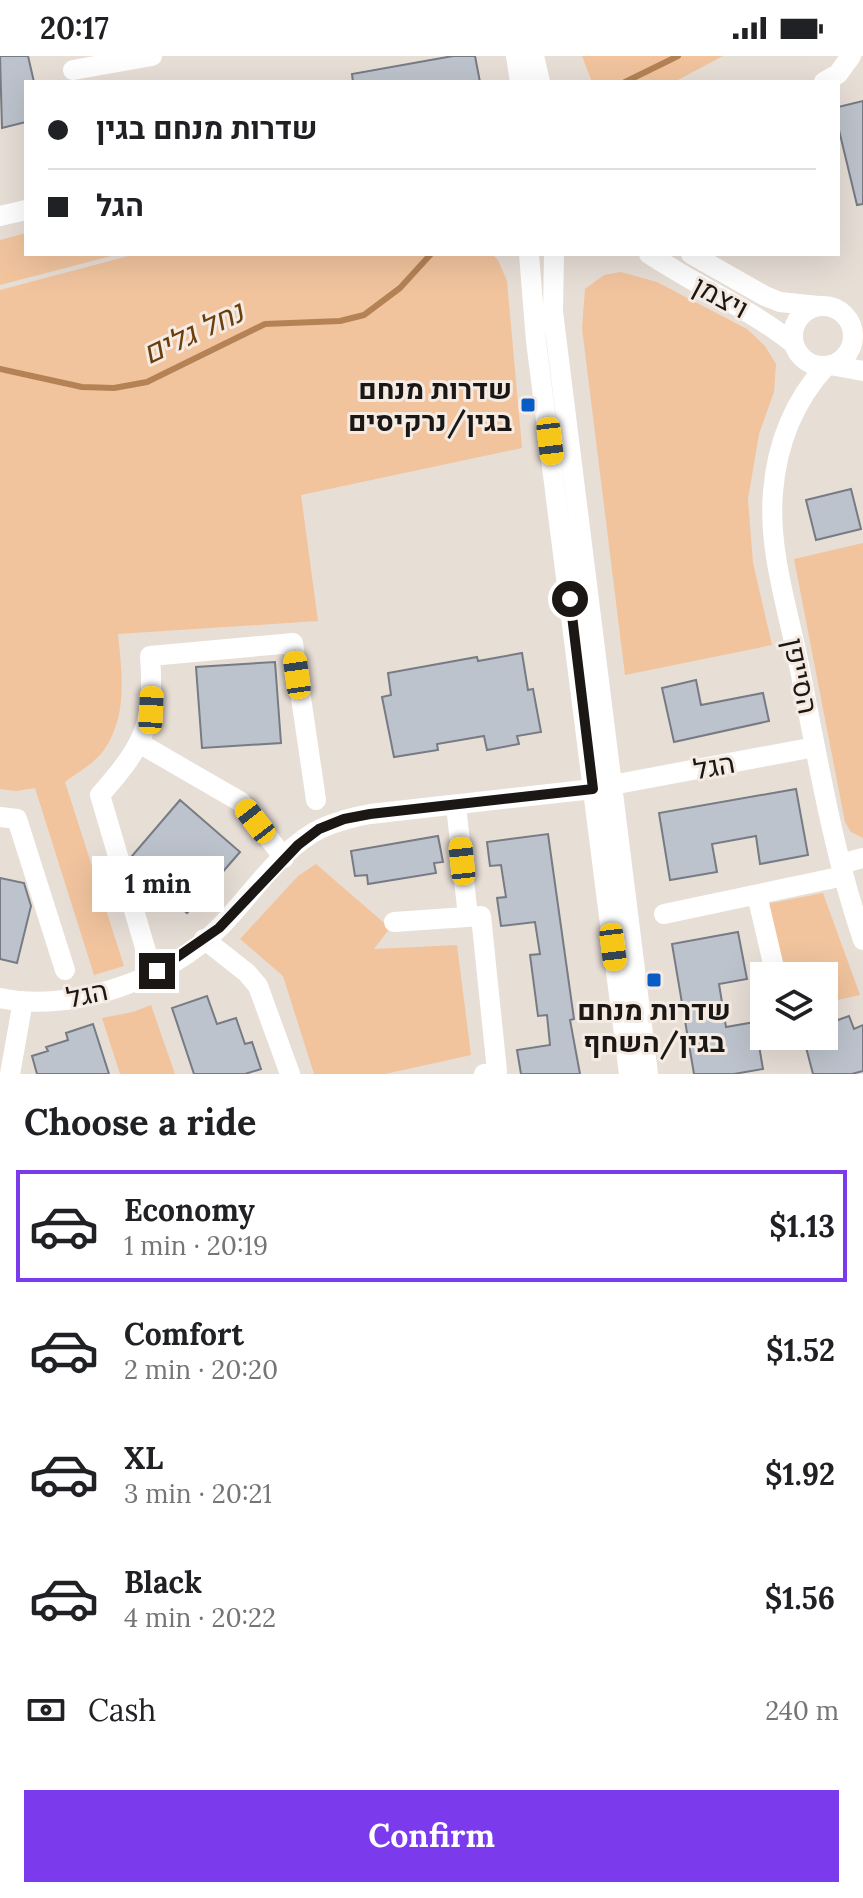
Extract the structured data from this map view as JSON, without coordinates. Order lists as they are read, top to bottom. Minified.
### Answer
{"streets":{"street":["ויצמן","הסייפן","הגל"]},"crossings":[["ויצמן","הסייפן"],["הסייפן","הגל"]],"water":["נחל גלים"],"places":{"transit":["שדרות מנחם בגין/נרקיסים","שדרות מנחם בגין/השחף"]},"page":{"status":"20:17","banner":["שדרות מנחם בגין","הגל"],"bubble":"1 min","heading":"Choose a ride","list":[{"name":"Economy","note":"1 min · 20:19","value":"$1.13"},{"name":"Comfort","note":"2 min · 20:20","value":"$1.52"},{"name":"XL","note":"3 min · 20:21","value":"$1.92"},{"name":"Black","note":"4 min · 20:22","value":"$1.56"}],"pay":["Cash","240 m"],"buttons":"Confirm"}}
